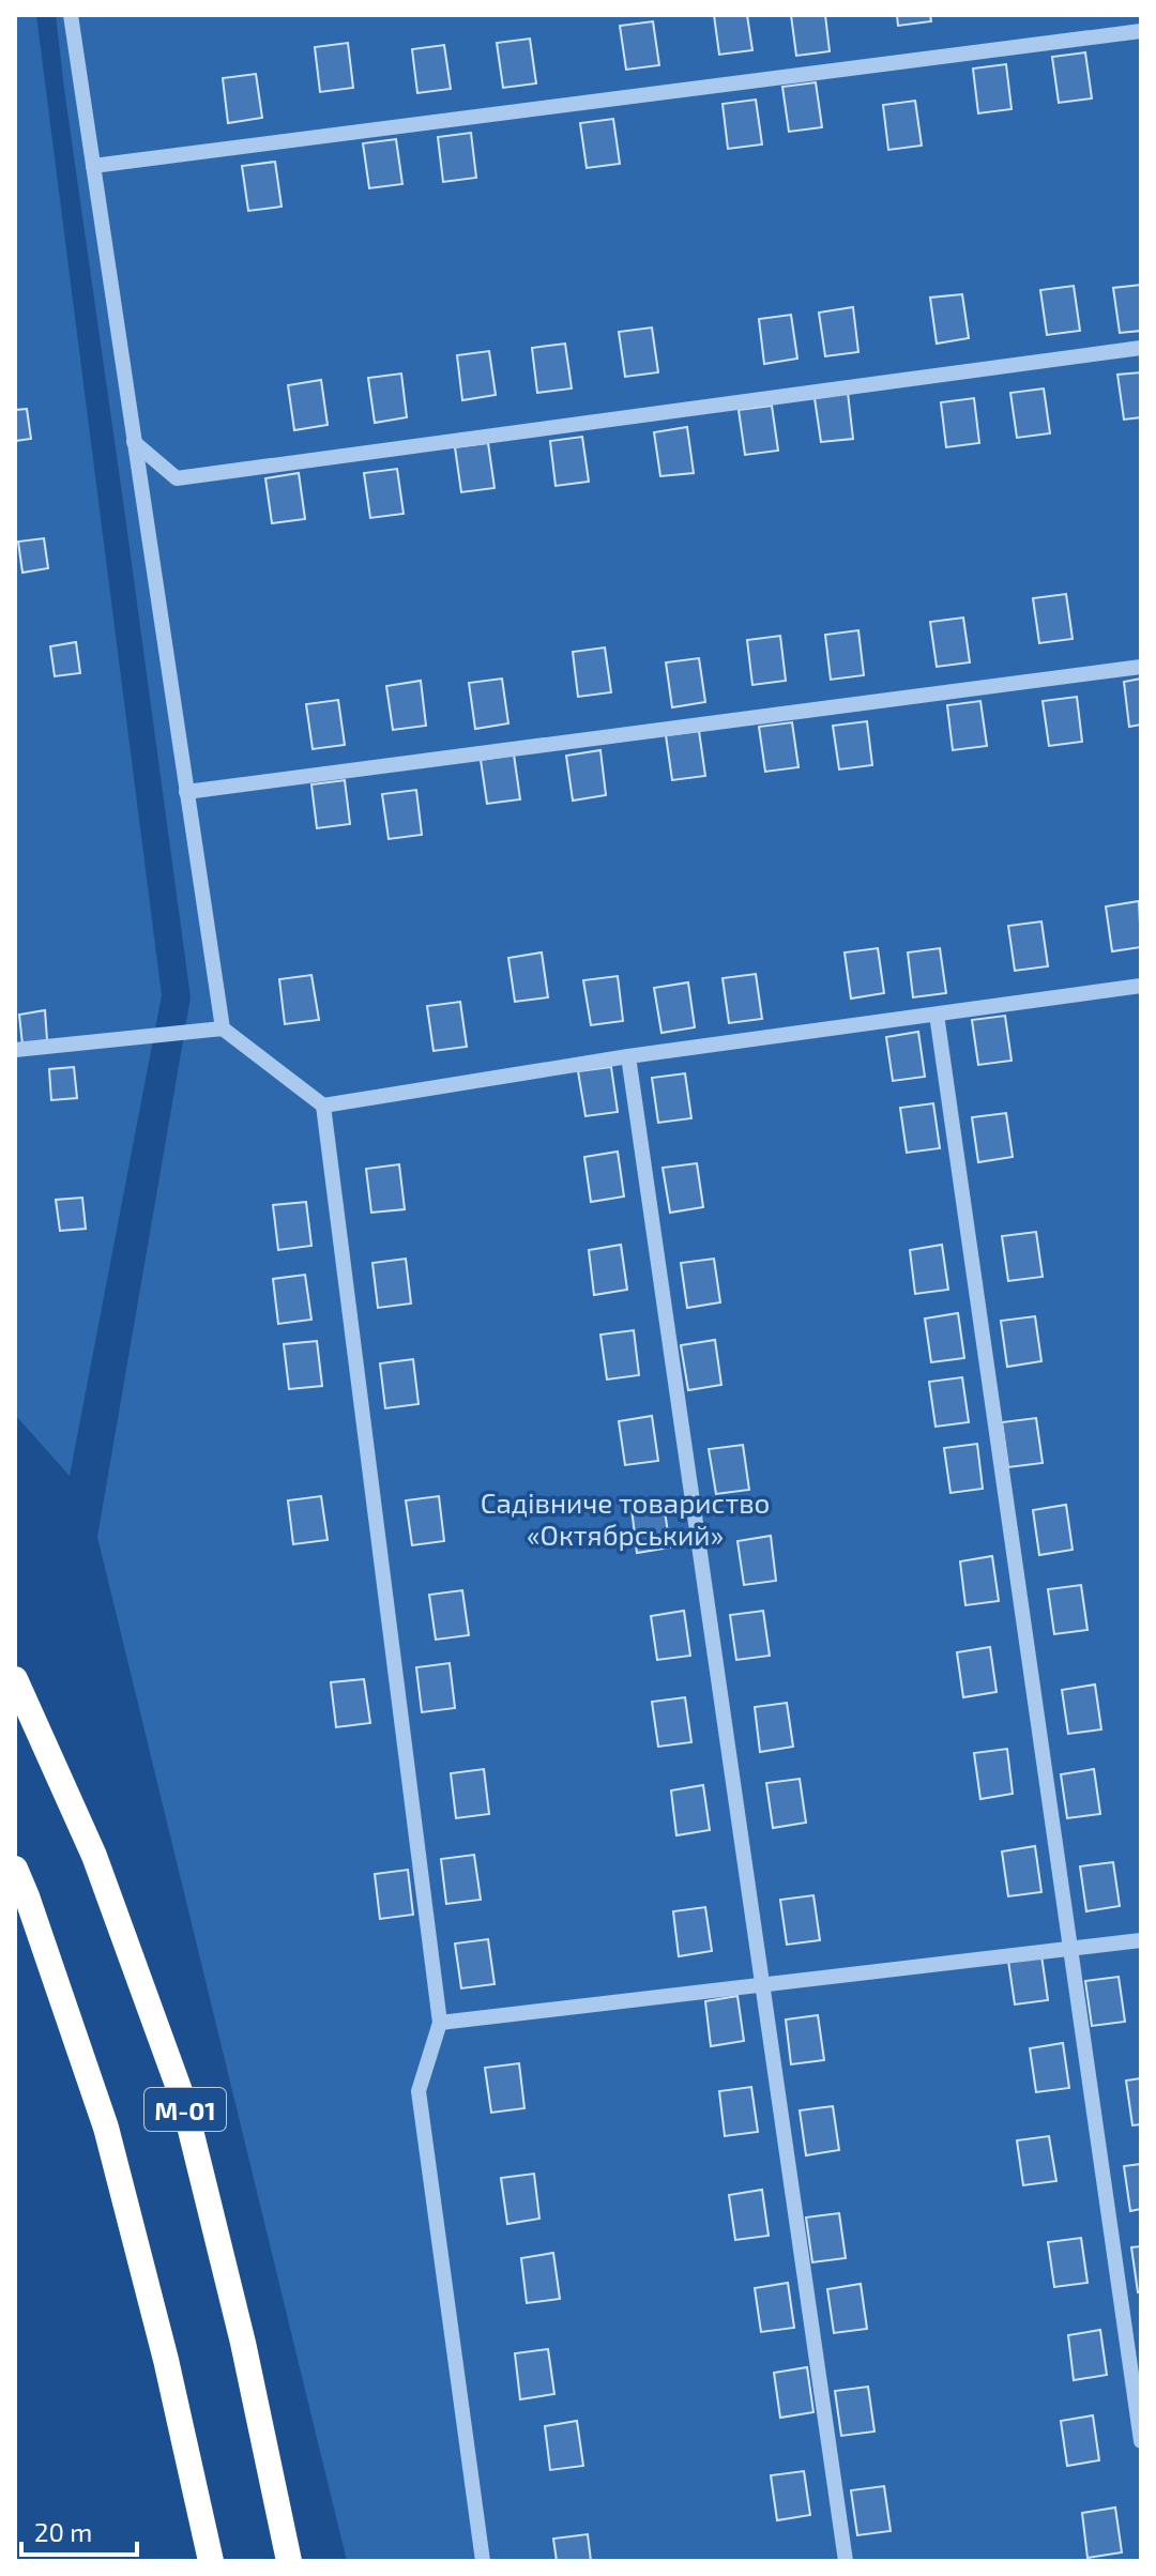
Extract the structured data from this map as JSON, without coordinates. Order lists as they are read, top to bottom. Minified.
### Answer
{"streets":{"highway":["М-01"]},"parks":["Садівниче товариство «Октябрський»"],"scale_bar":"20 m"}
